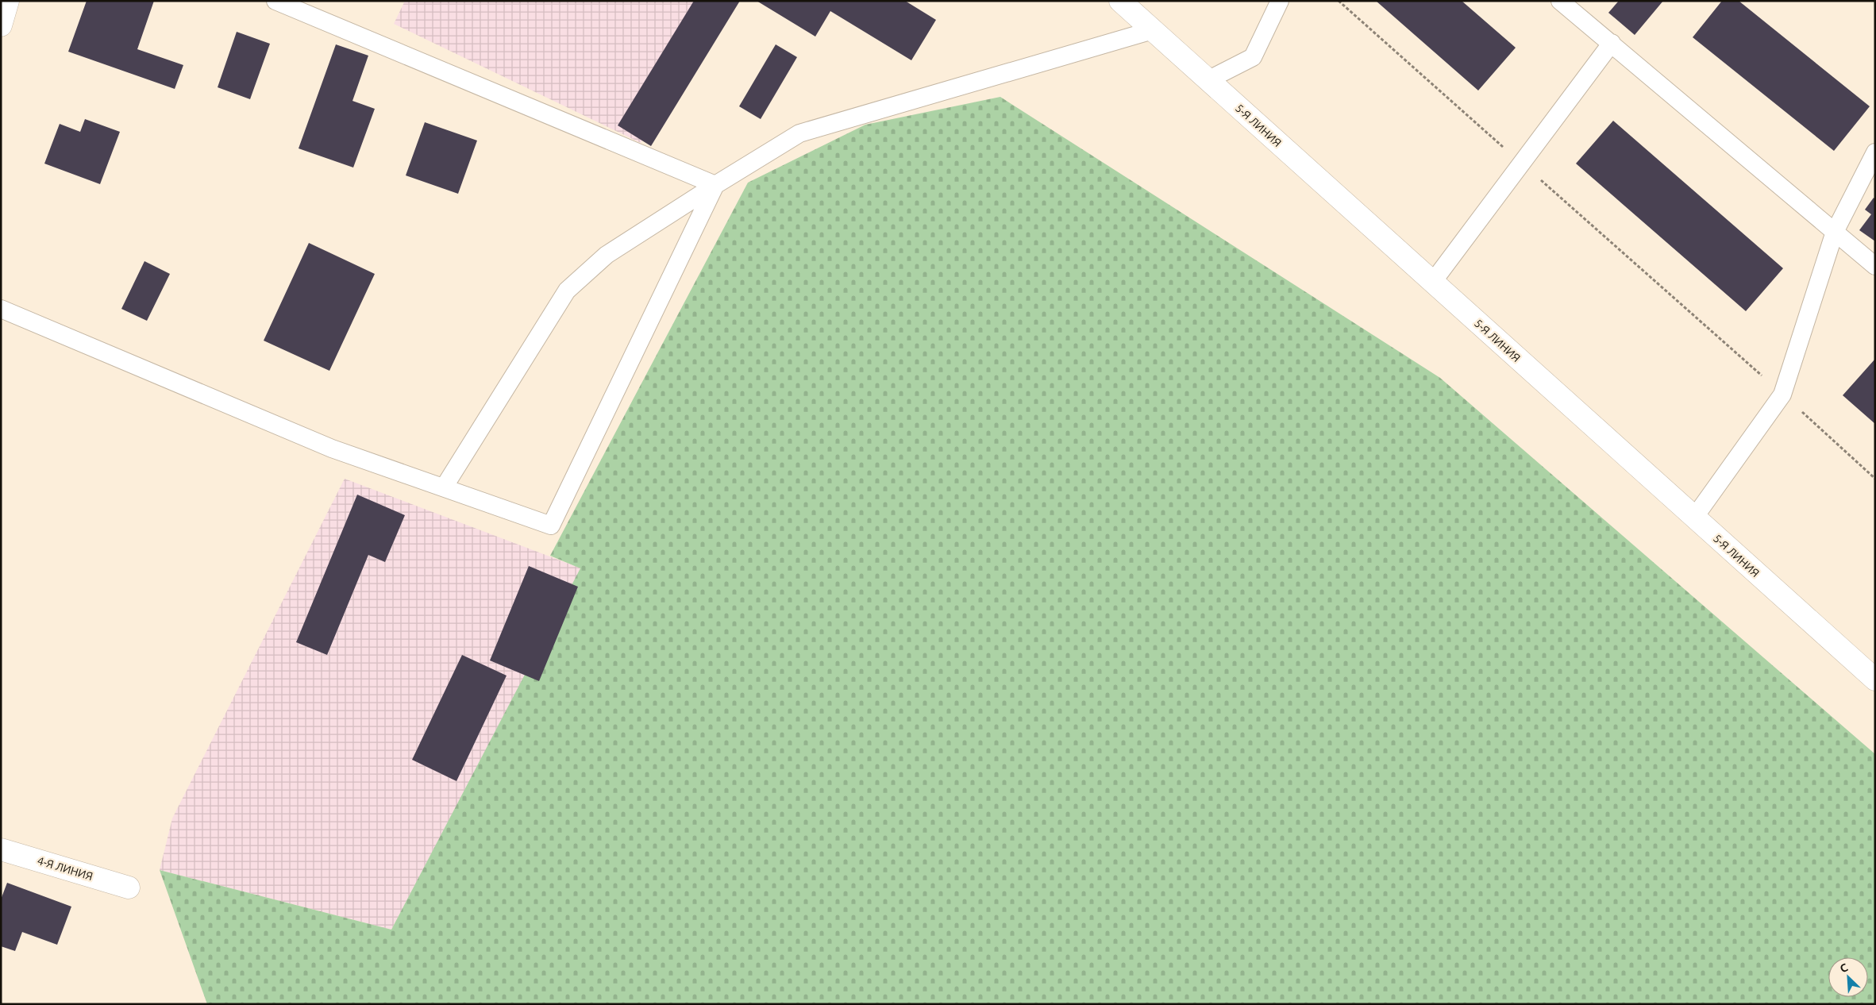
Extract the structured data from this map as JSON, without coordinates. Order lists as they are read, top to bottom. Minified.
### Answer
{"streets":{"street":["5-Я ЛИНИЯ","4-Я ЛИНИЯ"]},"north":"top left"}
